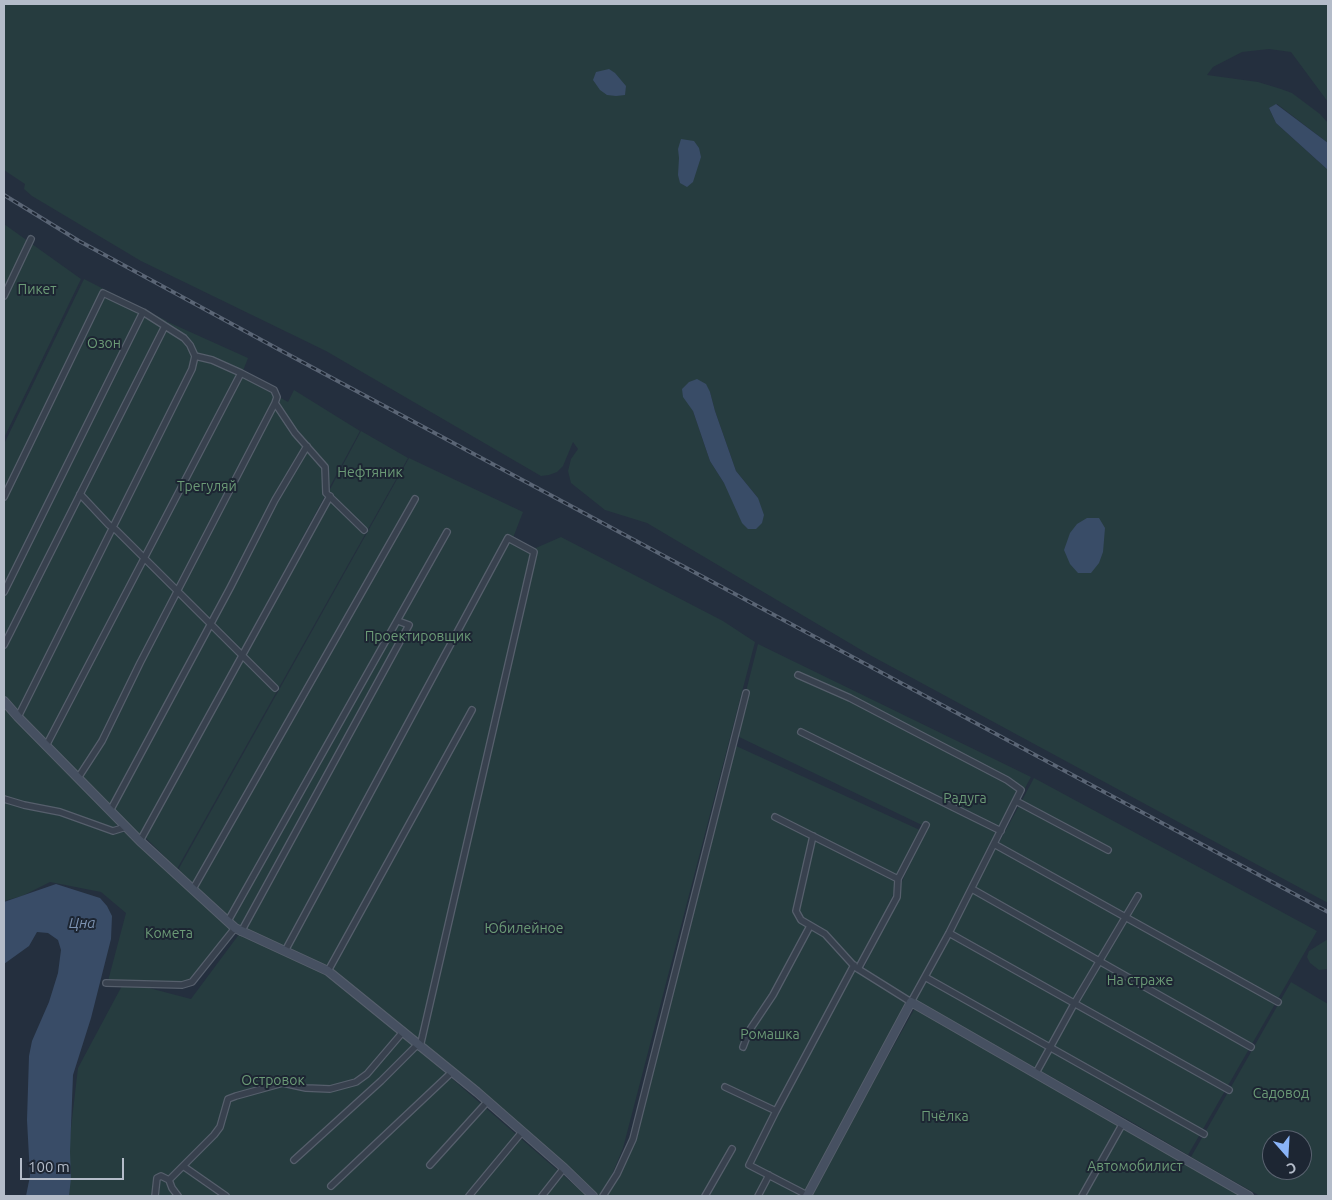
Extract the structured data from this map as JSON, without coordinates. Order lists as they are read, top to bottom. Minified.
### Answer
{"water":["Цна"],"parks":["Пикет","Озон","Нефтяник","Трегуляй","Проектировщик","Радуга","Юбилейное","Комета","На страже","Ромашка","Островок","Садовод","Пчёлка","Автомобилист"],"scale_bar":"100 m","north":"bottom"}
